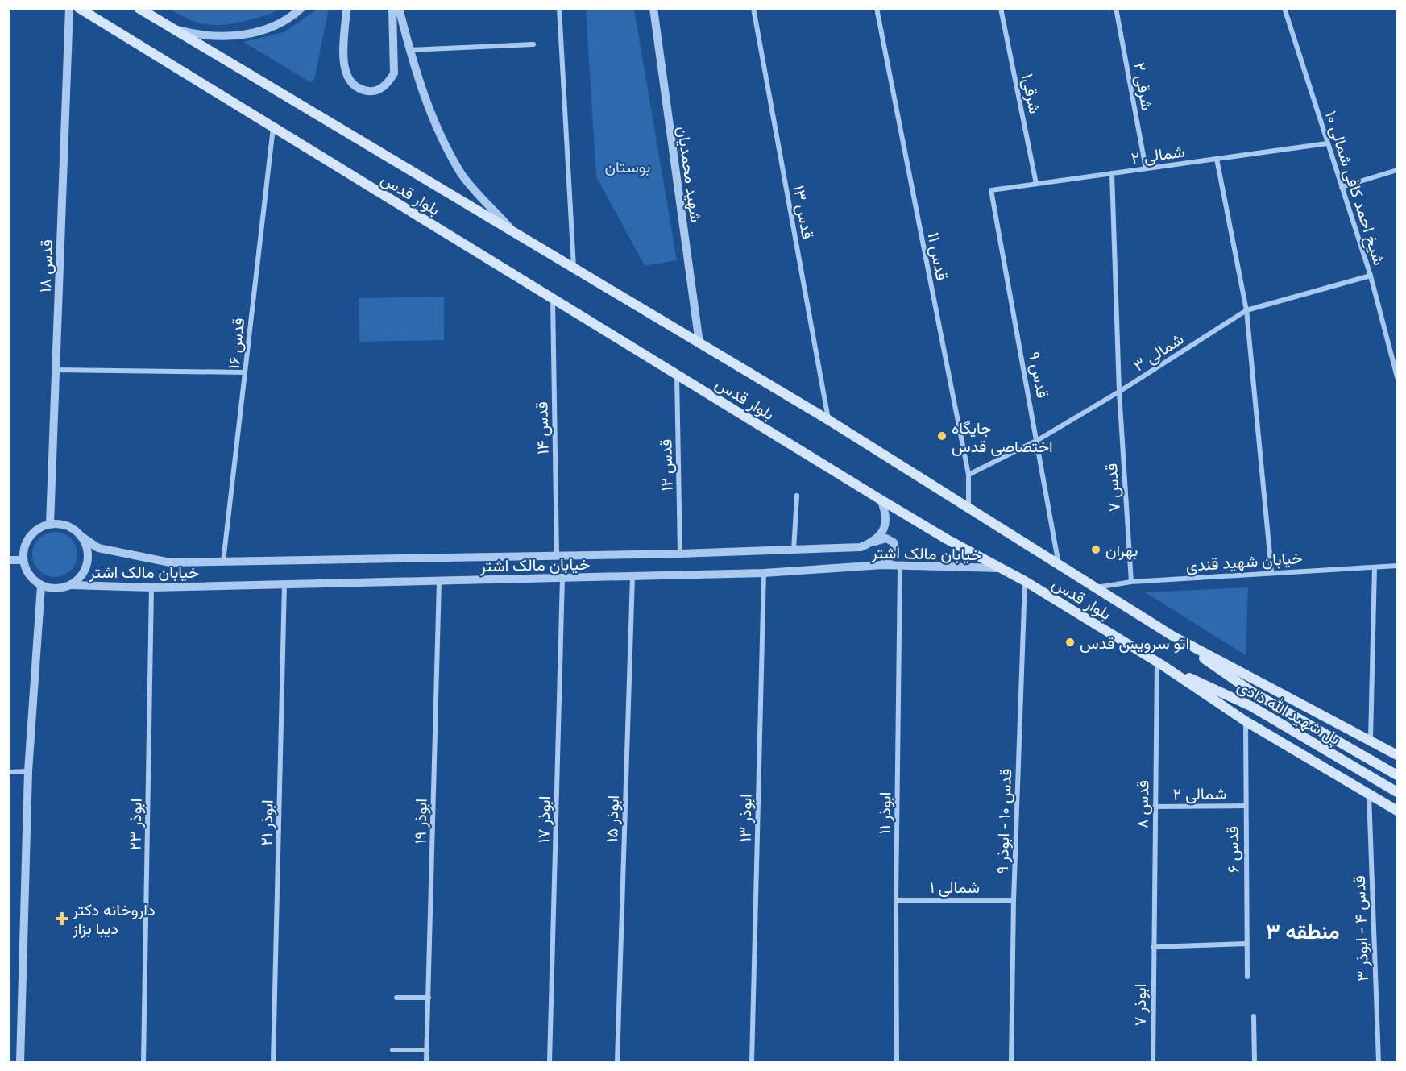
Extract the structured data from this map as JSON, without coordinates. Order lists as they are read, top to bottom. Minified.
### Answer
{"streets":{"main road":["بلوار قدس","پل شهید الله دادی"],"street":["شرقی ۲","شرقی۱","شمالی ۲","شهید محمدیان","شیخ احمد کافی شمالی ۱۰","قدس ۱۳","قدس ۱۱","قدس ۱۸","قدس ۱۶","شمالی ۳","قدس ۹","قدس ۱۴","قدس ۱۲","قدس ۷","خیابان مالک اشتر","خیابان شهید قندی","قدس ۸","ابوذر ۱۱","ابوذر ۱۳","ابوذر ۱۵","ابوذر ۱۷","ابوذر ۱۹","قدس ۱۰ - ابوذر ۹","ابوذر ۲۱","ابوذر ۲۳","قدس ۶","شمالی ۱","قدس ۴ - ابوذر ۳","ابوذر ۷"]},"crossings":[["شرقی ۲","شمالی ۲"],["شرقی۱","شمالی ۲"],["شمالی ۲","شیخ احمد کافی شمالی ۱۰"],["شمالی ۲","قدس ۹"],["شمالی ۲","قدس ۷"],["شمالی ۲","قدس ۸"],["شمالی ۲","قدس ۶"],["شهید محمدیان","بلوار قدس"],["شیخ احمد کافی شمالی ۱۰","شمالی ۳"],["بلوار قدس","قدس ۱۳"],["بلوار قدس","قدس ۱۱"],["بلوار قدس","قدس ۱۶"],["بلوار قدس","قدس ۹"],["بلوار قدس","قدس ۱۴"],["بلوار قدس","قدس ۱۲"],["بلوار قدس","خیابان مالک اشتر"],["بلوار قدس","خیابان شهید قندی"],["بلوار قدس","پل شهید الله دادی"],["بلوار قدس","قدس ۸"],["بلوار قدس","قدس ۱۰ - ابوذر ۹"],["بلوار قدس","قدس ۶"],["بلوار قدس","قدس ۴ - ابوذر ۳"],["قدس ۱۱","شمالی ۳"],["قدس ۱۸","خیابان مالک اشتر"],["قدس ۱۶","خیابان مالک اشتر"],["شمالی ۳","قدس ۹"],["شمالی ۳","قدس ۷"],["قدس ۱۴","خیابان مالک اشتر"],["قدس ۱۲","خیابان مالک اشتر"],["قدس ۷","خیابان شهید قندی"],["خیابان مالک اشتر","ابوذر ۱۱"],["خیابان مالک اشتر","ابوذر ۱۳"],["خیابان مالک اشتر","ابوذر ۱۵"],["خیابان مالک اشتر","ابوذر ۱۷"],["خیابان مالک اشتر","ابوذر ۱۹"],["خیابان مالک اشتر","ابوذر ۲۱"],["خیابان مالک اشتر","ابوذر ۲۳"],["پل شهید الله دادی","قدس ۸"],["قدس ۸","ابوذر ۷"],["ابوذر ۱۱","شمالی ۱"],["قدس ۱۰ - ابوذر ۹","شمالی ۱"]],"districts":["منطقه ۳"],"parks":["بوستان"],"places":{"other":["جایگاه اختصاصی قدس","بهران","اتو سرویس قدس"],"health":["داروخانه دکتر دیبا بزاز"]}}
